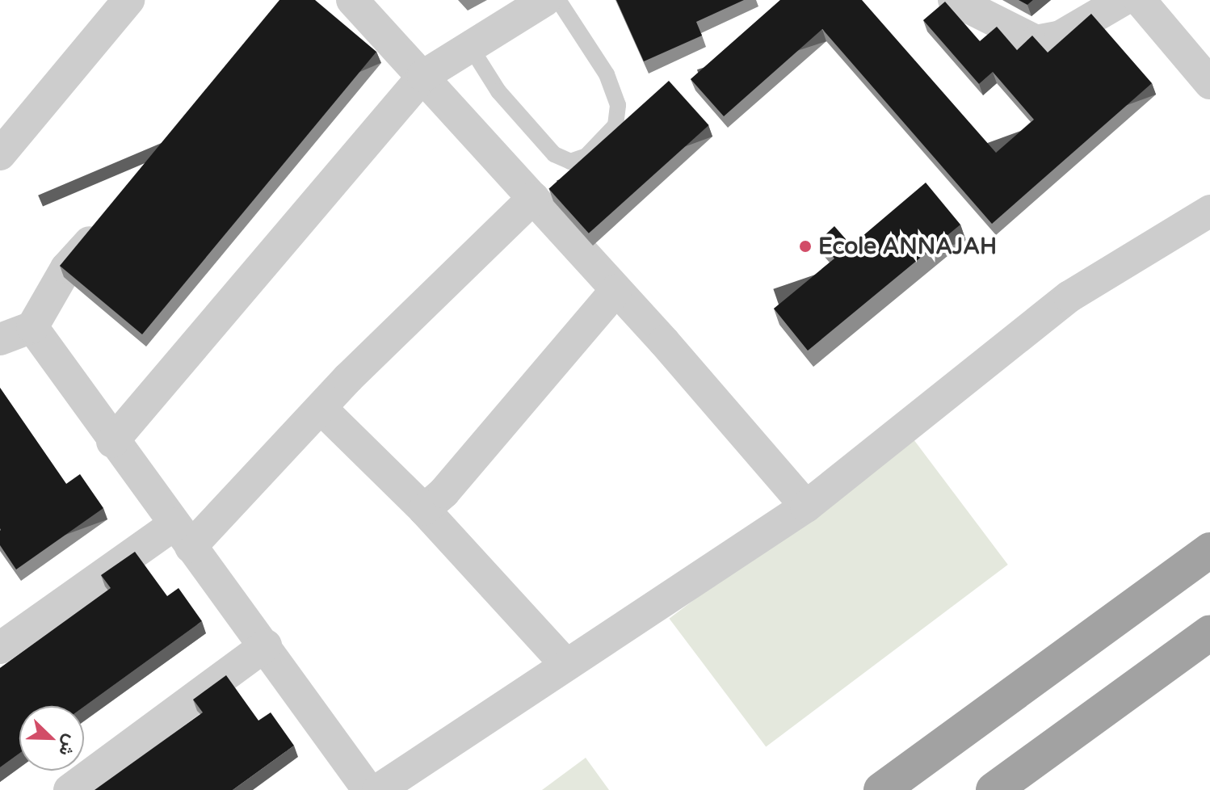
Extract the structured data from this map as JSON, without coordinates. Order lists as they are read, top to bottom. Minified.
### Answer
{"places":["Ecole ANNAJAH"],"north":"bottom right"}
